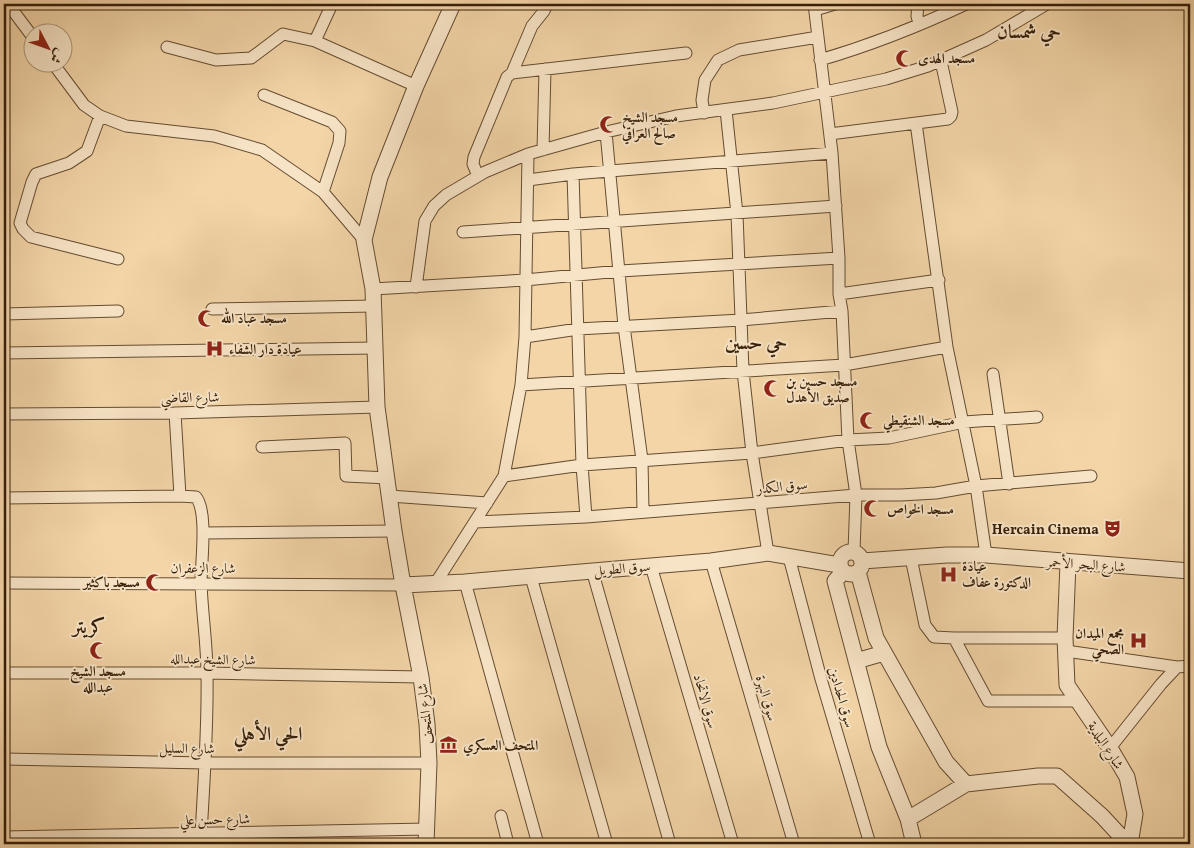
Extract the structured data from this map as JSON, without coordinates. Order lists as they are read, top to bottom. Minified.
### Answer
{"streets":{"street":["شارع القاضي","سوق الكدر","شارع البحر الأحمر","شارع الزعفران","سوق الطويل","شارع الشيخ عبدالله","سوق الحدادين","سوق البهرة","سوق الاتحاد","شارع المتحف","شارع البلدية","شارع السليل","شارع حسن علي"]},"crossings":[["شارع القاضي","شارع المتحف"],["شارع البحر الأحمر","سوق الطويل"],["شارع البحر الأحمر","شارع البلدية"],["شارع الزعفران","سوق الطويل"],["شارع الزعفران","شارع المتحف"],["سوق الطويل","سوق الحدادين"],["سوق الطويل","سوق البهرة"],["سوق الطويل","سوق الاتحاد"],["سوق الطويل","شارع المتحف"],["شارع الشيخ عبدالله","شارع المتحف"],["شارع المتحف","شارع السليل"],["شارع المتحف","شارع حسن علي"]],"districts":["حي شمسان","حي حسين","كريتر","الحي الأهلي"],"places":{"mosque":["مسجد الهدى","مسجد الشيخ صالح العراقي","مسجد عباد الله","مسجد حسين بن صديق الأهدل","مسجد الشنقيطي","مسجد الخواص","مسجد باكثير","مسجد الشيخ عبدالله"],"hospital":["عيادة دار الشفاء","عيادة الدكتورة عفاف","مجمع الميدان الصحي"],"theatre":["Hercain Cinema"],"museum":["المتحف العسكري"]},"north":"bottom right"}
